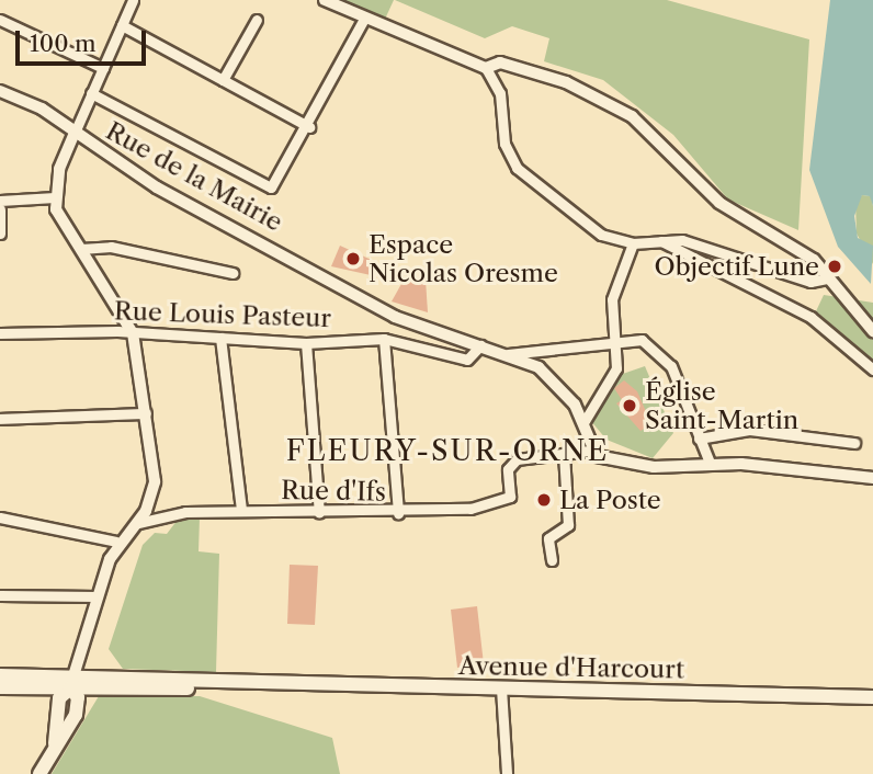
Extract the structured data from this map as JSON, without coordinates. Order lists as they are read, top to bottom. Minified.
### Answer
{"streets":{"main road":["Avenue d'Harcourt"],"street":["Rue de la Mairie","Rue Louis Pasteur","Rue d'Ifs"]},"crossings":[["Rue de la Mairie","Rue Louis Pasteur"]],"districts":["FLEURY-SUR-ORNE"],"places":["Espace Nicolas Oresme","Objectif Lune","Église Saint-Martin","La Poste"],"scale_bar":"100 m"}
